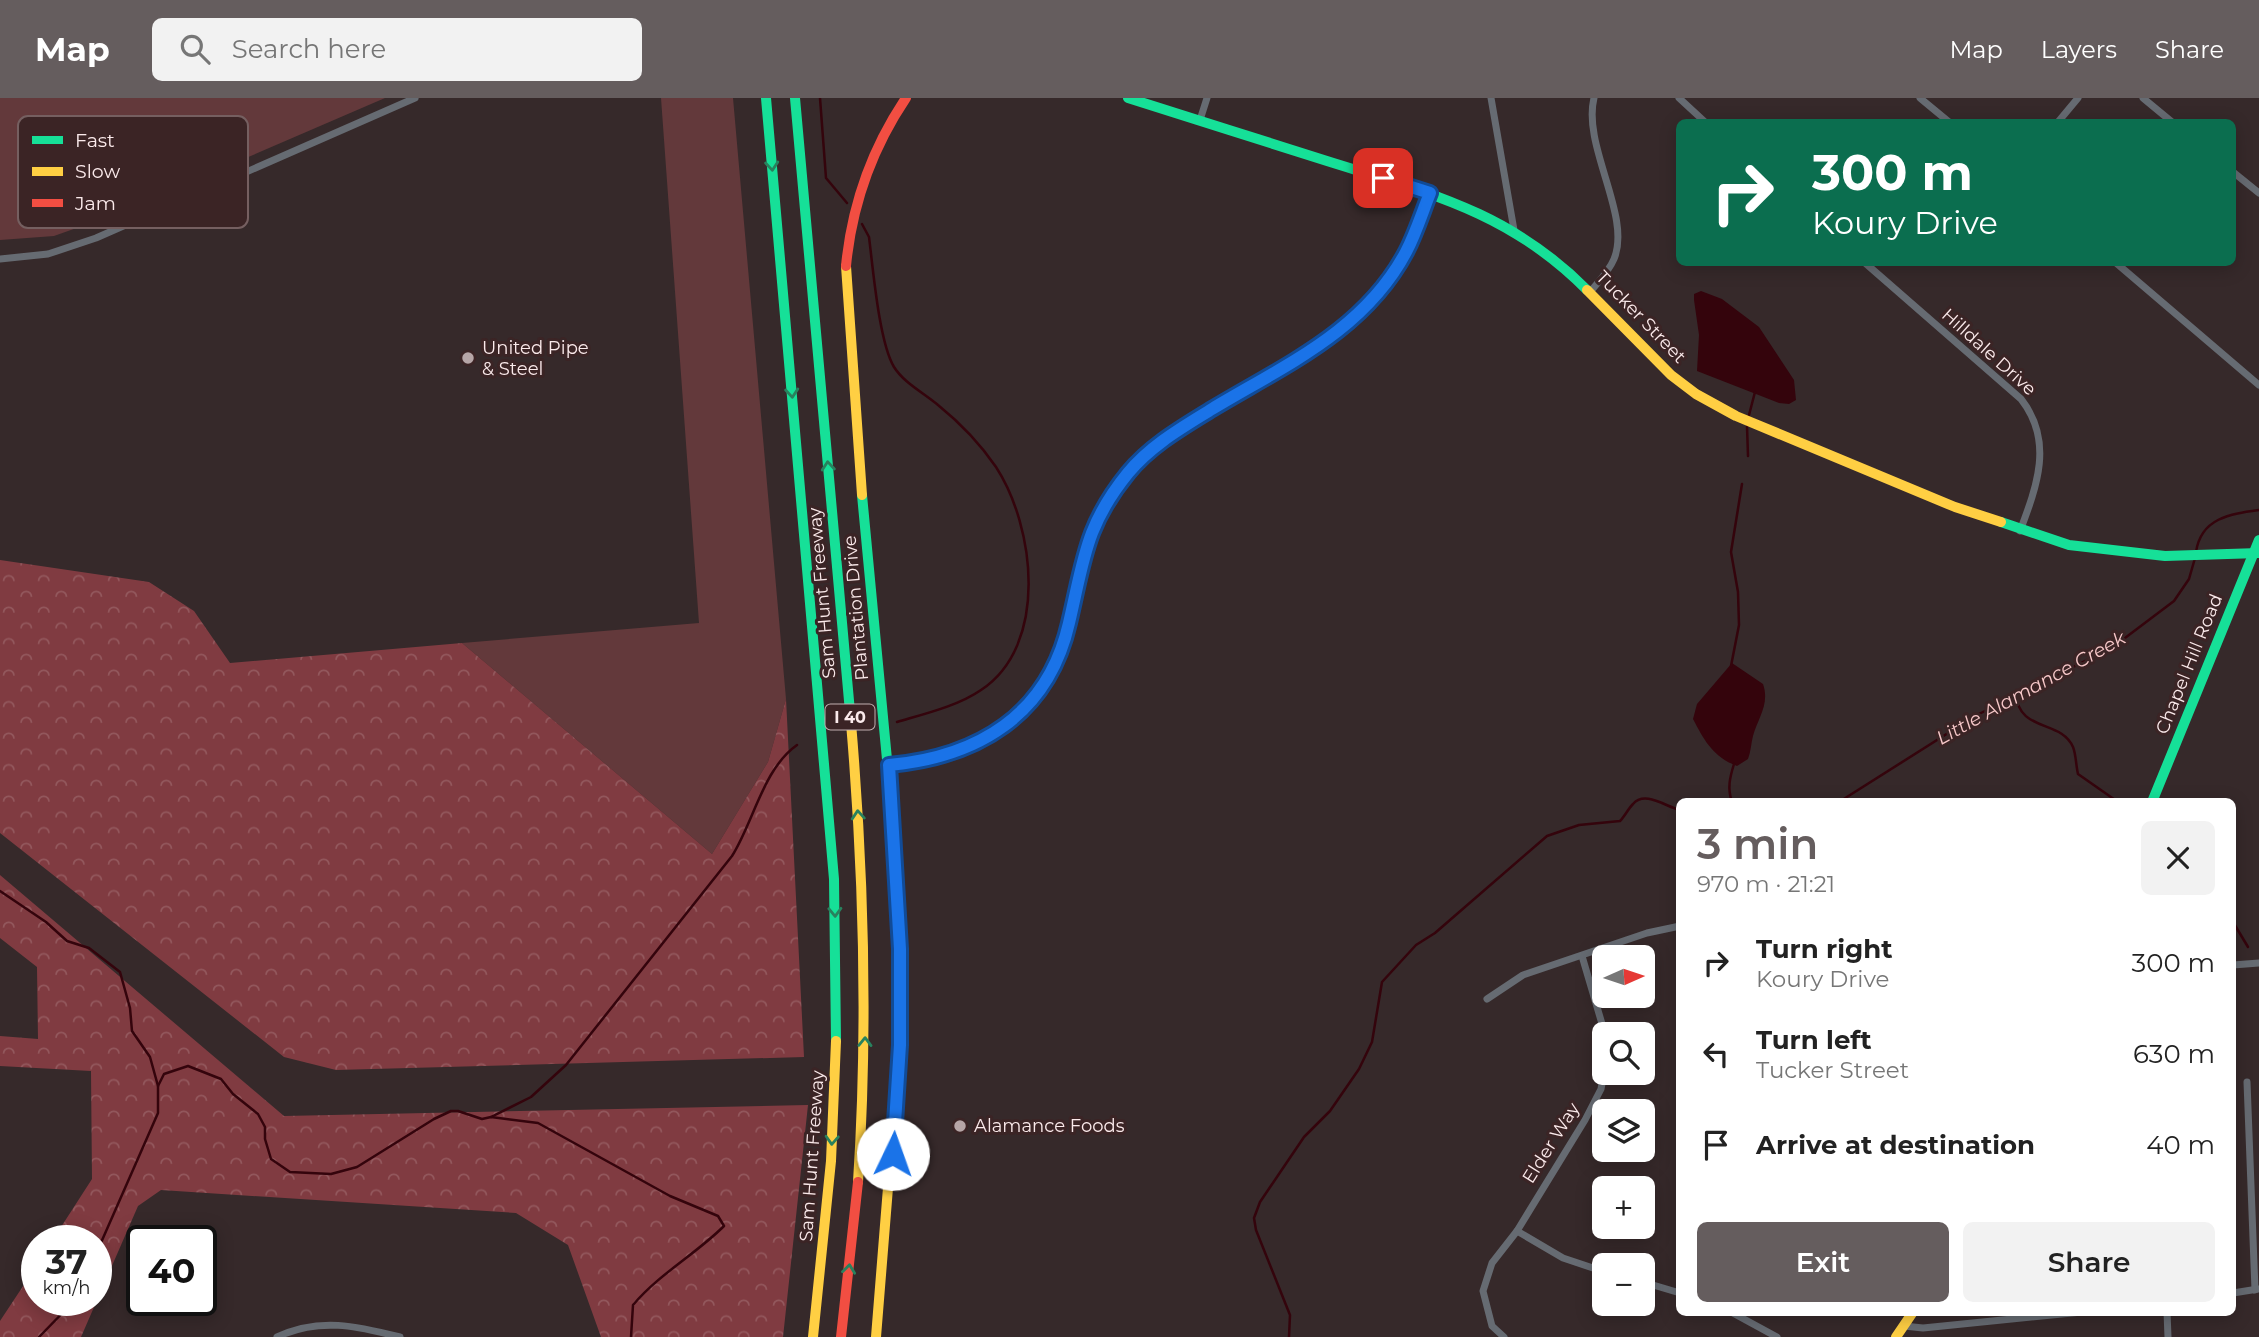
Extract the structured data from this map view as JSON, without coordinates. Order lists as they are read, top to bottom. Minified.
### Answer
{"streets":{"main road":["Tucker Street","Sam Hunt Freeway","Plantation Drive","Chapel Hill Road","I 40"],"street":["Hilldale Drive","Elder Way"]},"crossings":[["Tucker Street","Hilldale Drive"],["Tucker Street","Chapel Hill Road"]],"water":["Little Alamance Creek"],"places":["United Pipe & Steel","Alamance Foods"],"legend":["Fast","Slow","Jam"],"north":"right","page":{"header":"Map","search":"Search here","nav":["Map","Layers","Share"],"turn":["300 m","Koury Drive"],"heading":["3 min","970 m · 21:21"],"list":[{"name":"Turn right","note":"Koury Drive","value":"300 m"},{"name":"Turn left","note":"Tucker Street","value":"630 m"},{"name":"Arrive at destination","value":"40 m"}],"map_buttons":["+","−"],"buttons":["Exit","Share"],"speed":"37 km/h","limit":"40"}}
